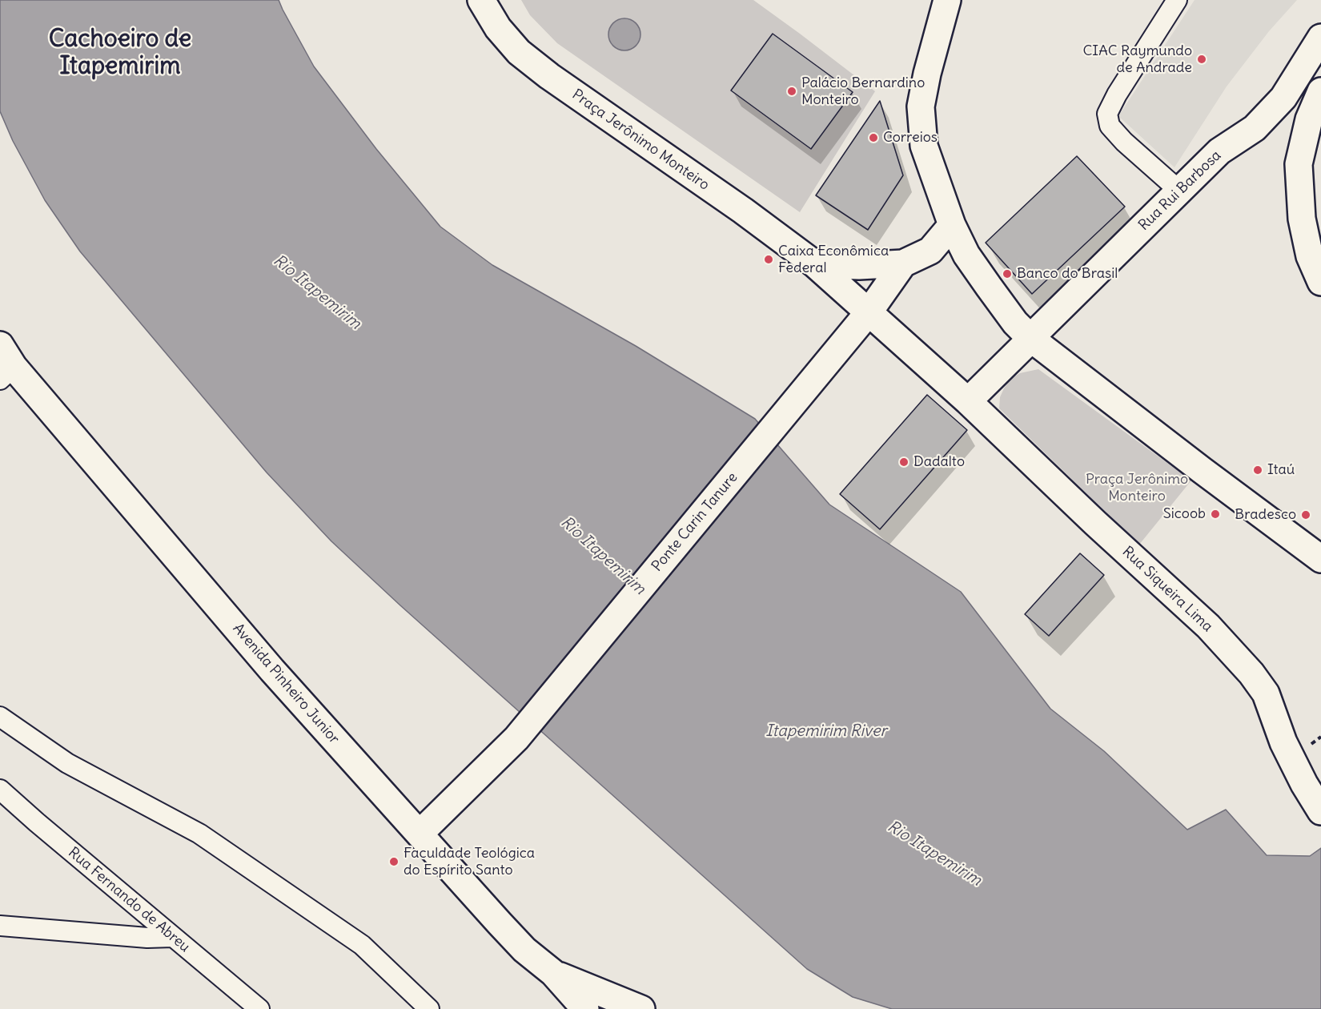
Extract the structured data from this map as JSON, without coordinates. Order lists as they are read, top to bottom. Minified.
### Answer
{"streets":{"main road":["Praça Jerônimo Monteiro","Rua Rui Barbosa","Ponte Carin Tanure","Rua Siqueira Lima","Avenida Pinheiro Junior"],"street":["Rua Fernando de Abreu"]},"crossings":[["Praça Jerônimo Monteiro","Ponte Carin Tanure"],["Praça Jerônimo Monteiro","Rua Siqueira Lima"],["Ponte Carin Tanure","Avenida Pinheiro Junior"]],"districts":["Cachoeiro de Itapemirim"],"water":["Rio Itapemirim","Itapemirim River"],"parks":["Praça Jerônimo Monteiro"],"places":["CIAC Raymundo de Andrade","Palácio Bernardino Monteiro","Correios","Caixa Econômica Federal","Banco do Brasil","Dadalto","Itaú","Sicoob","Bradesco","Faculdade Teológica do Espírito Santo"]}
